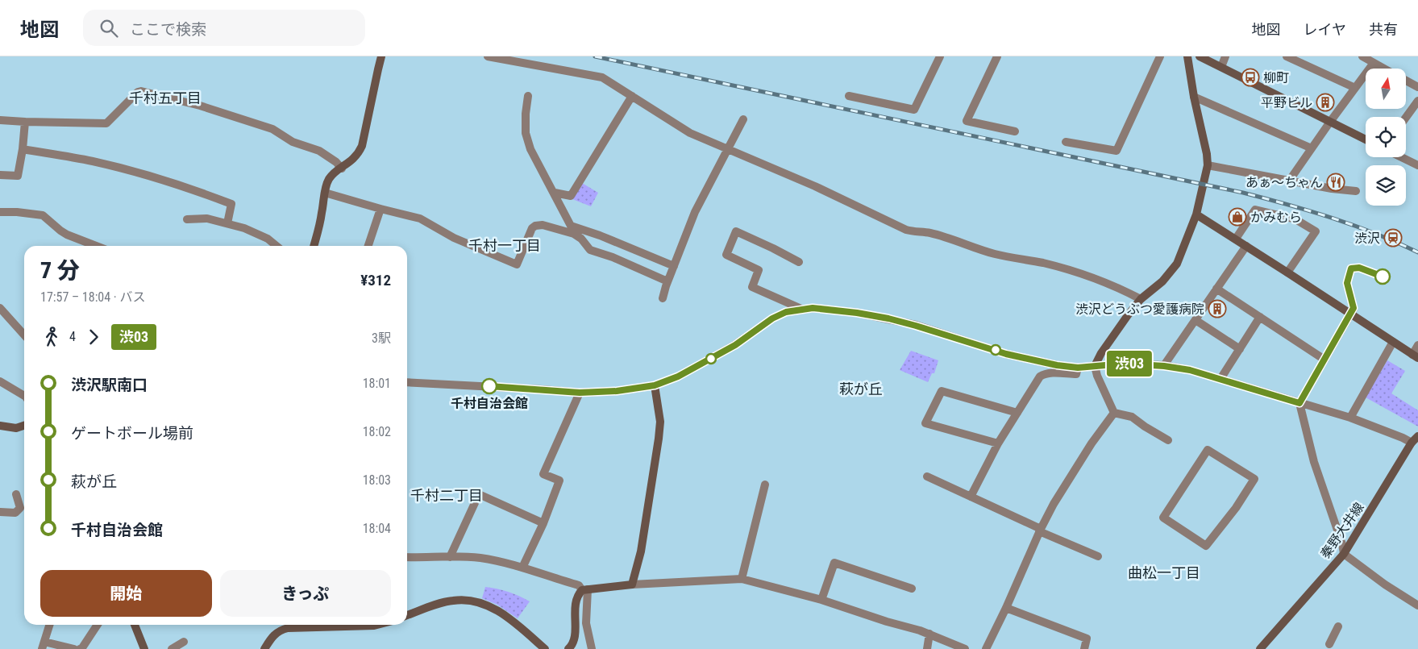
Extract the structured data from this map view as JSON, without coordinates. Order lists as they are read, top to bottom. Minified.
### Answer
{"streets":{"street":["秦野大井線"]},"districts":["千村五丁目","千村一丁目","萩が丘","千村二丁目","曲松一丁目"],"places":{"bus stop":["柳町"],"building":["平野ビル","渋沢どうぶつ愛護病院"],"restaurant":["あぁ～ちゃん"],"shop":["かみむら"],"station":["渋沢"],"other":["千村自治会館"]},"lines":["bus line 渋03"],"north":"top","page":{"header":"地図","search":"ここで検索","nav":["地図","レイヤ","共有"],"on_map":"渋03","heading":["7 分","17:57 – 18:04 · バス","¥312"],"legs":["4","渋03","3駅"],"list":[{"name":"渋沢駅南口","value":"18:01"},{"name":"ゲートボール場前","value":"18:02"},{"name":"萩が丘","value":"18:03"},{"name":"千村自治会館","value":"18:04"}],"buttons":["開始","きっぷ"]}}
